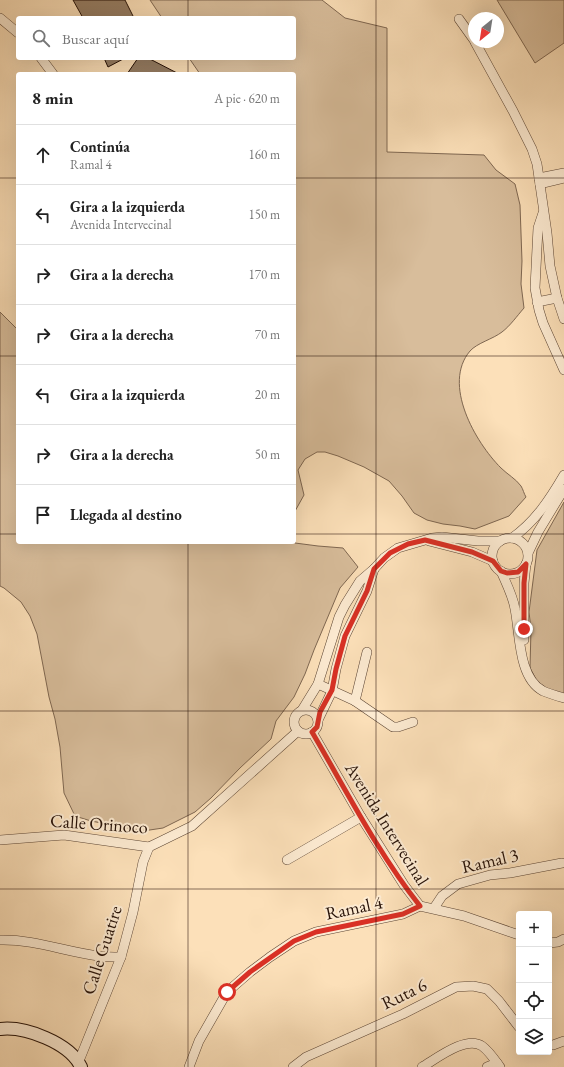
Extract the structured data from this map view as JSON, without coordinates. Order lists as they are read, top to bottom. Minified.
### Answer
{"streets":{"street":["Calle Orinoco","Avenida Intervecinal","Ramal 3","Ramal 4","Calle Guatire","Ruta 6"]},"crossings":[["Calle Orinoco","Avenida Intervecinal"],["Calle Orinoco","Calle Guatire"],["Avenida Intervecinal","Ramal 3"],["Avenida Intervecinal","Ramal 4"]],"north":"bottom left","page":{"search":"Buscar aquí","heading":["8 min","A pie · 620 m"],"list":[["Continúa","Ramal 4","160 m"],["Gira a la izquierda","Avenida Intervecinal","150 m"],["Gira a la derecha","170 m"],["Gira a la derecha","70 m"],["Gira a la izquierda","20 m"],["Gira a la derecha","50 m"],"Llegada al destino"],"map_buttons":["+","−"]}}
